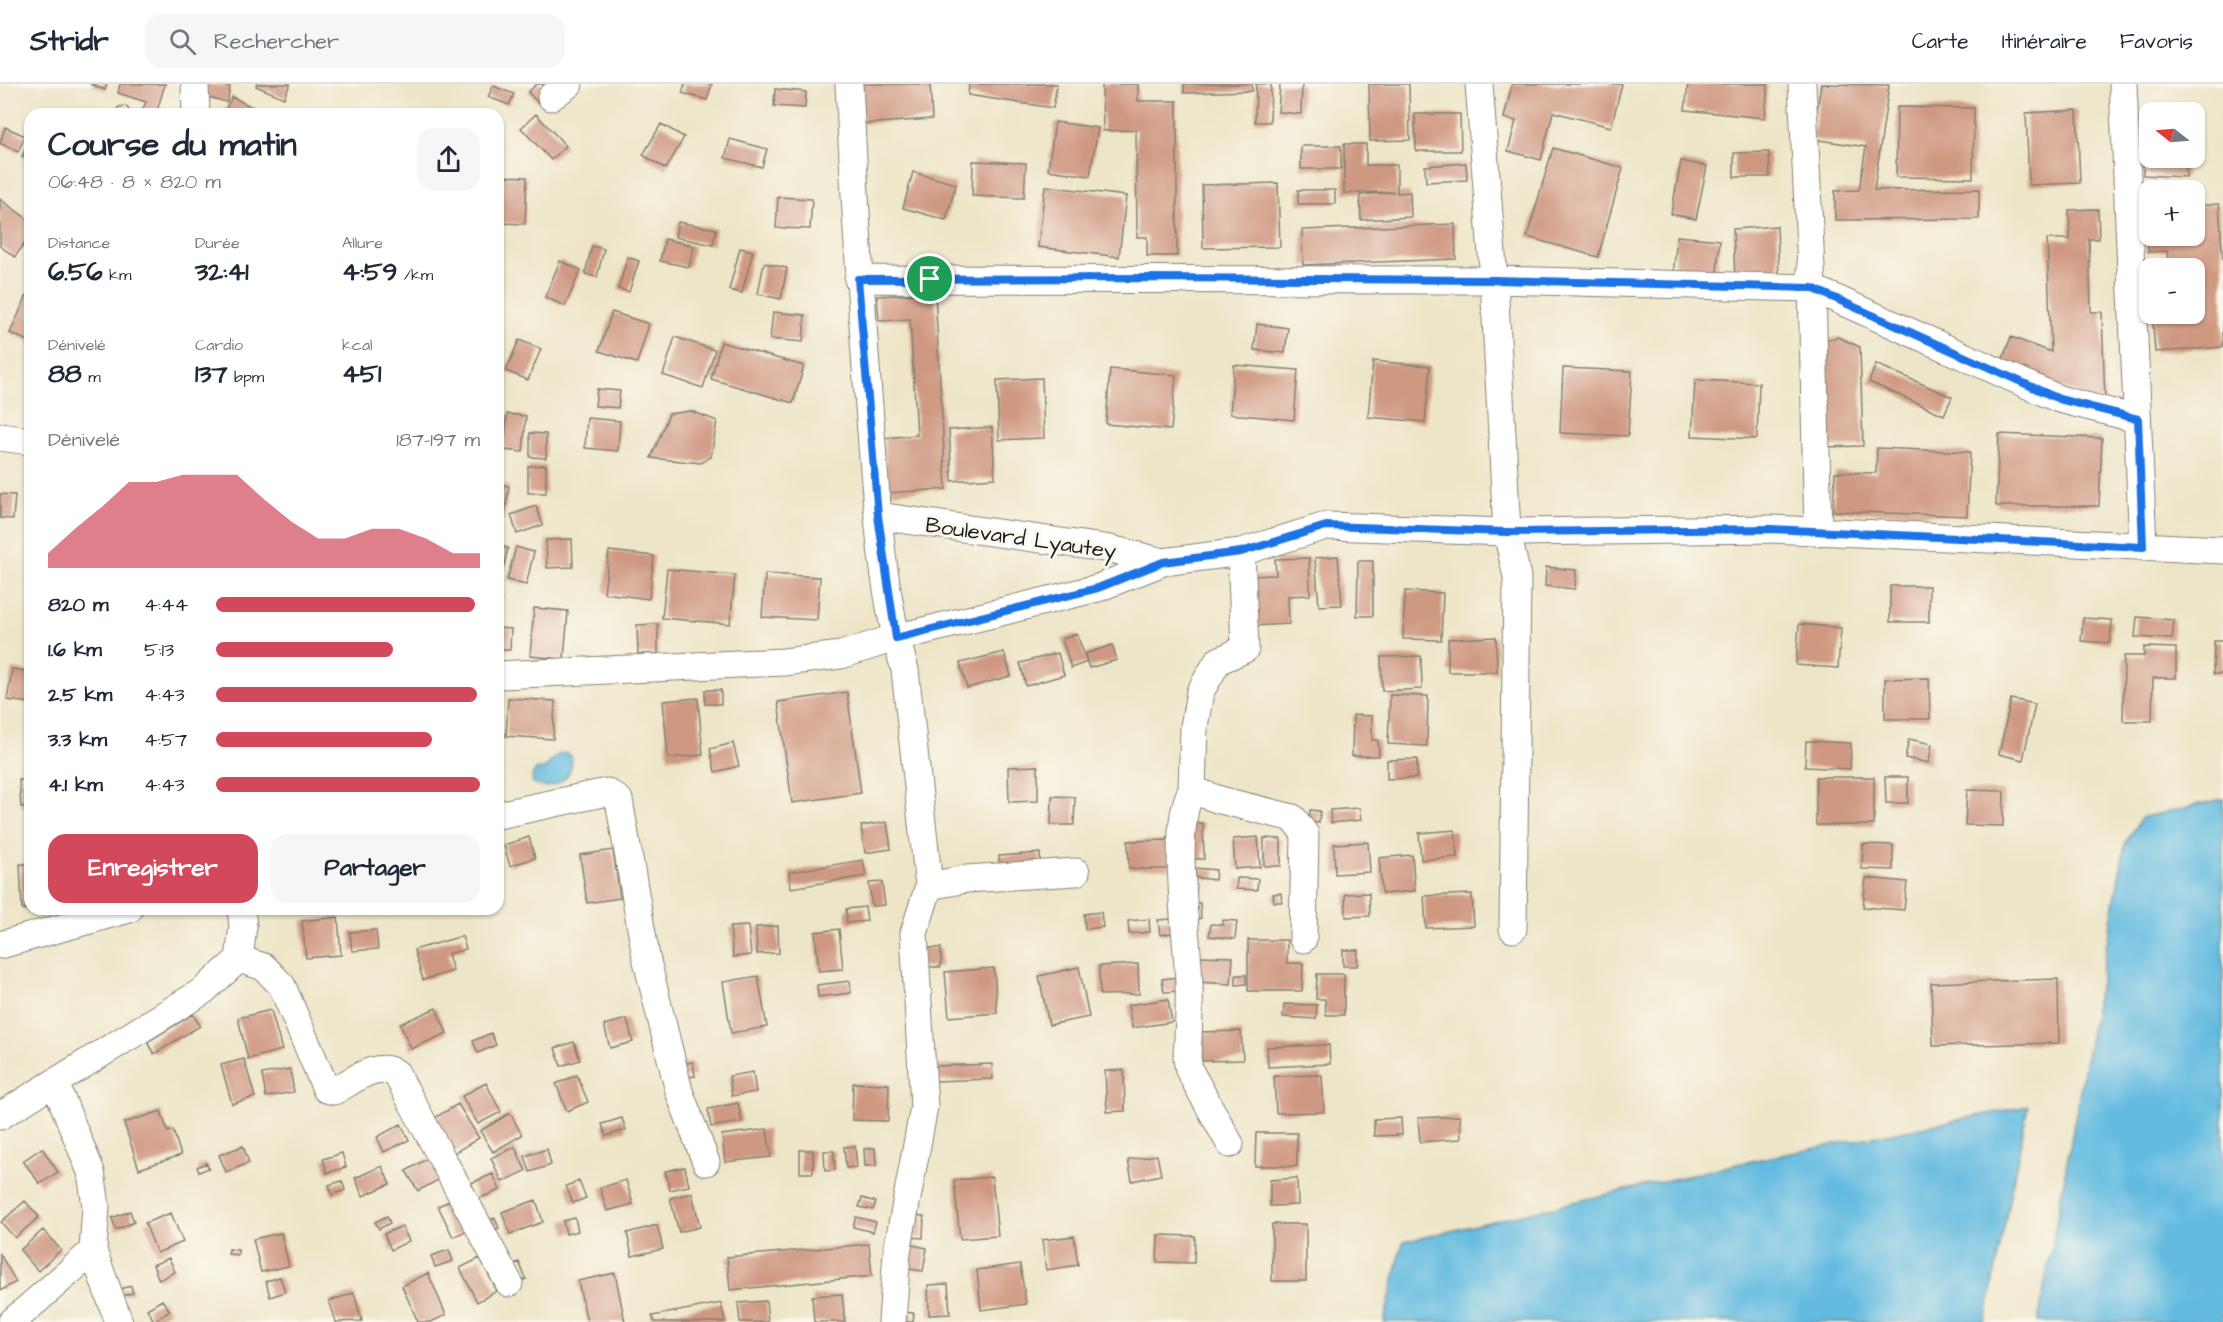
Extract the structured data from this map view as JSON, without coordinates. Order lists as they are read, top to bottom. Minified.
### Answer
{"streets":{"street":["Boulevard Lyautey"]},"north":"left","page":{"header":"Stridr","search":"Rechercher","nav":["Carte","Itinéraire","Favoris"],"map_buttons":["+","−"],"heading":["Course du matin","06:48 · 8 × 820 m"],"stats":[["Distance","6.56 km"],["Durée","32:41"],["Allure","4:59 /km"],["Dénivelé","88 m"],["Cardio","137 bpm"],["kcal","451"]],"chart":["Dénivelé","187–197 m"],"list":[{"name":"820 m","note":"4:44"},{"name":"1.6 km","note":"5:13"},{"name":"2.5 km","note":"4:43"},{"name":"3.3 km","note":"4:57"},{"name":"4.1 km","note":"4:43"}],"buttons":["Enregistrer","Partager"]}}
